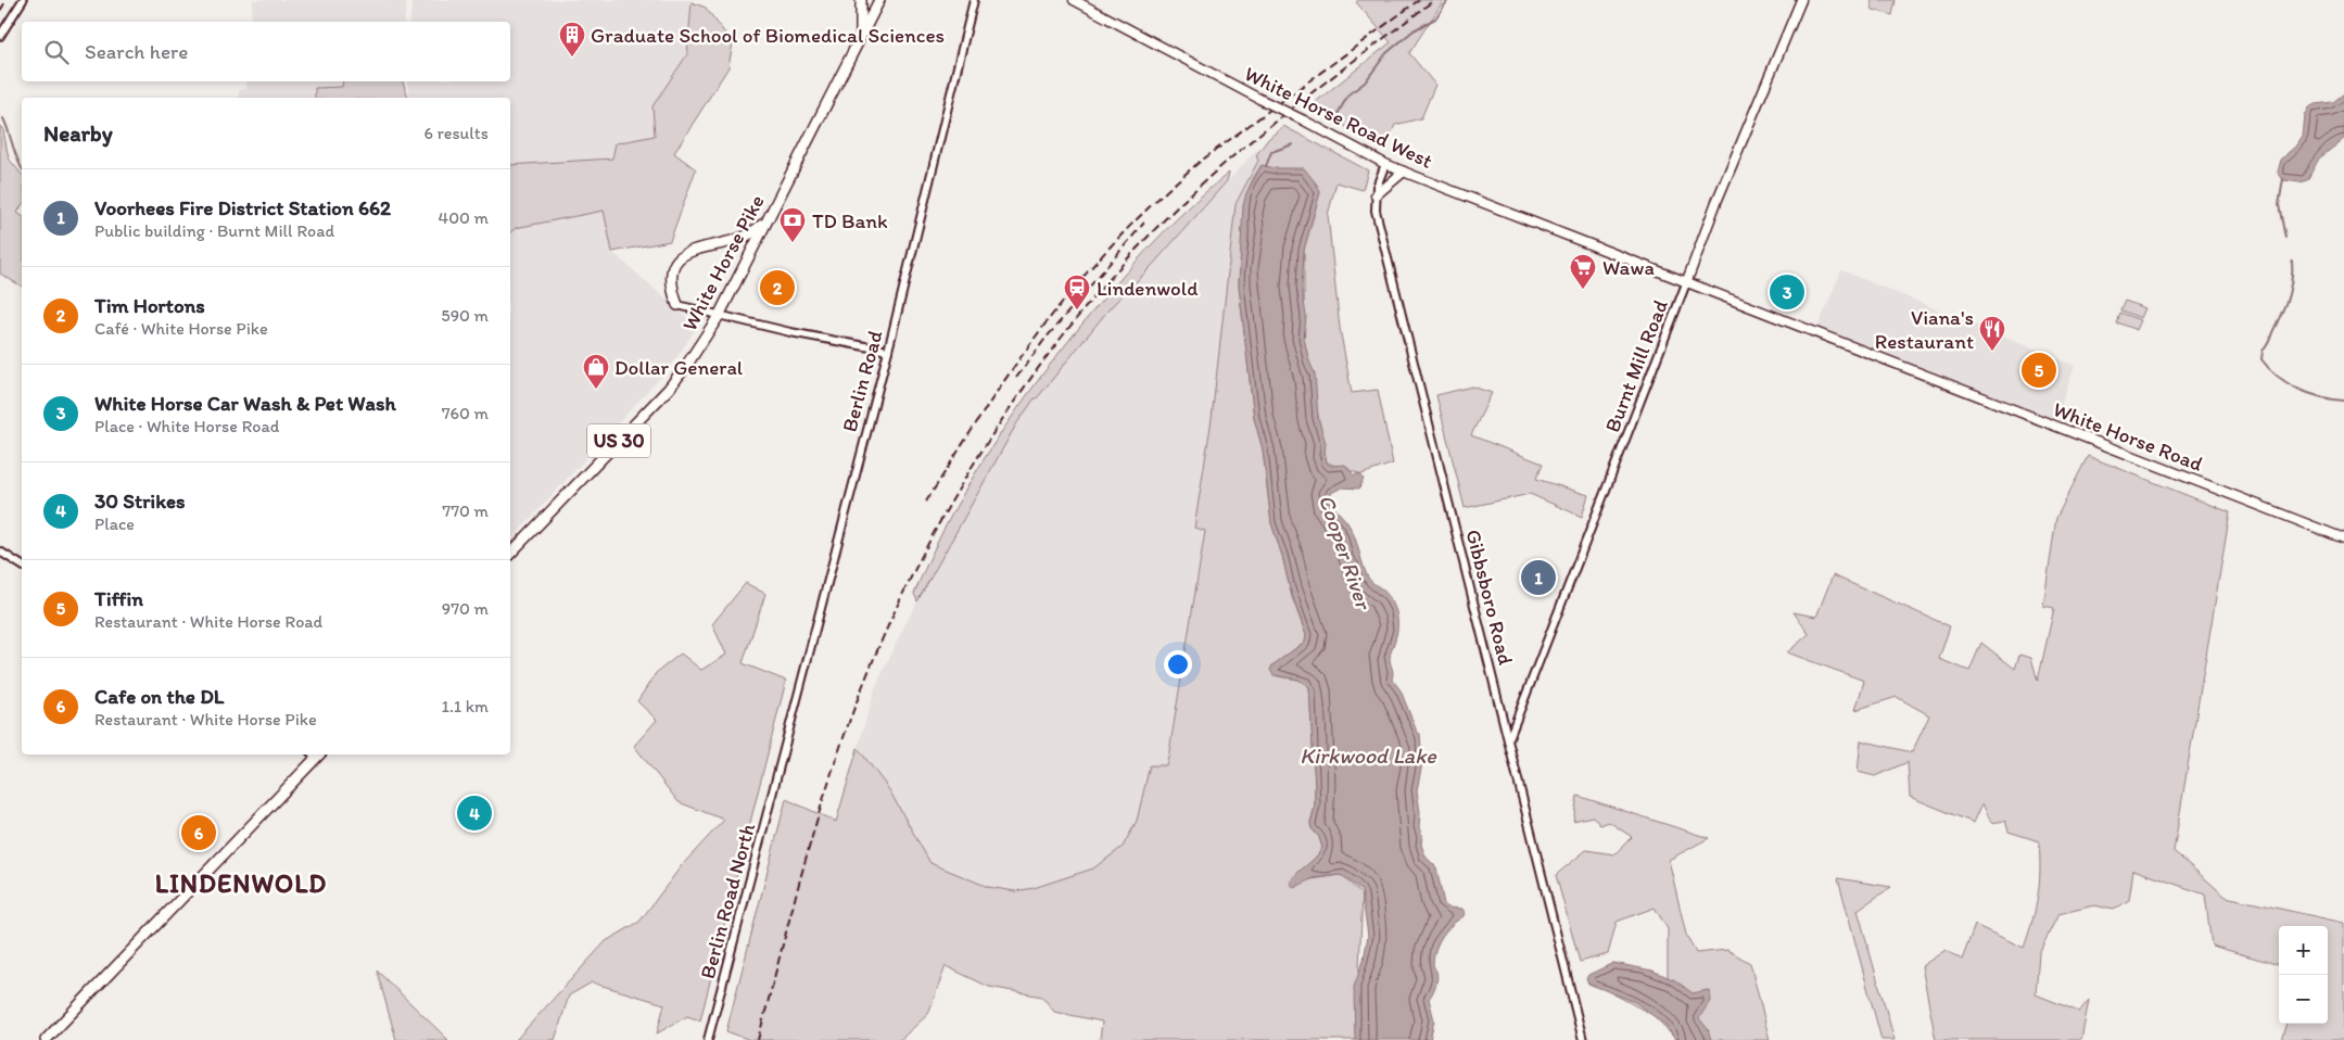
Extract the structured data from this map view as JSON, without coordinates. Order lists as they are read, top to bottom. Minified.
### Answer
{"streets":{"highway":["White Horse Pike","US 30"],"main road":["White Horse Road West","Burnt Mill Road","White Horse Road"],"street":["Berlin Road","Gibbsboro Road","Berlin Road North"]},"crossings":[["White Horse Road West","Burnt Mill Road"],["White Horse Road West","White Horse Road"],["White Horse Road West","Gibbsboro Road"],["Burnt Mill Road","White Horse Road"],["Burnt Mill Road","Gibbsboro Road"],["Berlin Road","Berlin Road North"]],"districts":["LINDENWOLD"],"water":["Cooper River","Kirkwood Lake"],"places":{"building":["Graduate School of Biomedical Sciences"],"bank":["TD Bank"],"supermarket":["Wawa"],"station":["Lindenwold"],"restaurant":["Viana's Restaurant"],"shop":["Dollar General"]},"page":{"search":"Search here","heading":["Nearby","6 results"],"list":[{"mark":"1","name":"Voorhees Fire District Station 662","note":"Public building · Burnt Mill Road","value":"400 m"},{"mark":"2","name":"Tim Hortons","note":"Café · White Horse Pike","value":"590 m"},{"mark":"3","name":"White Horse Car Wash & Pet Wash","note":"Place · White Horse Road","value":"760 m"},{"mark":"4","name":"30 Strikes","note":"Place","value":"770 m"},{"mark":"5","name":"Tiffin","note":"Restaurant · White Horse Road","value":"970 m"},{"mark":"6","name":"Cafe on the DL","note":"Restaurant · White Horse Pike","value":"1.1 km"}],"pins":["2","3","5","1","4","6"],"map_buttons":["+","−"]}}
